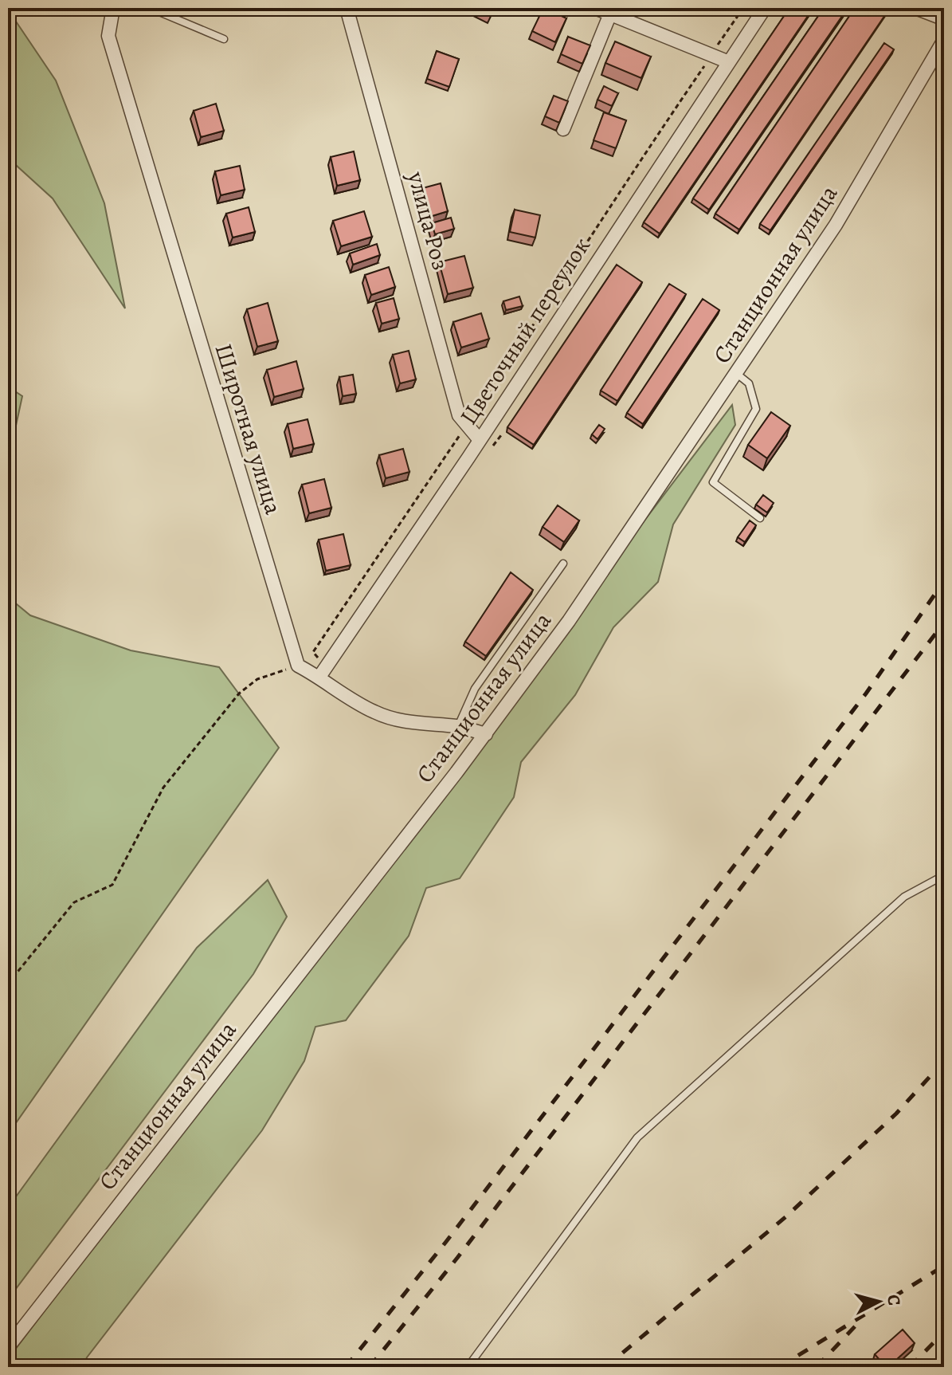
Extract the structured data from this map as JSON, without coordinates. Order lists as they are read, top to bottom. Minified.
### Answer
{"streets":{"street":["улица Роз","Станционная улица","Цветочный переулок","Широтная улица"]},"crossings":[["улица Роз","Цветочный переулок"]],"north":"right"}
